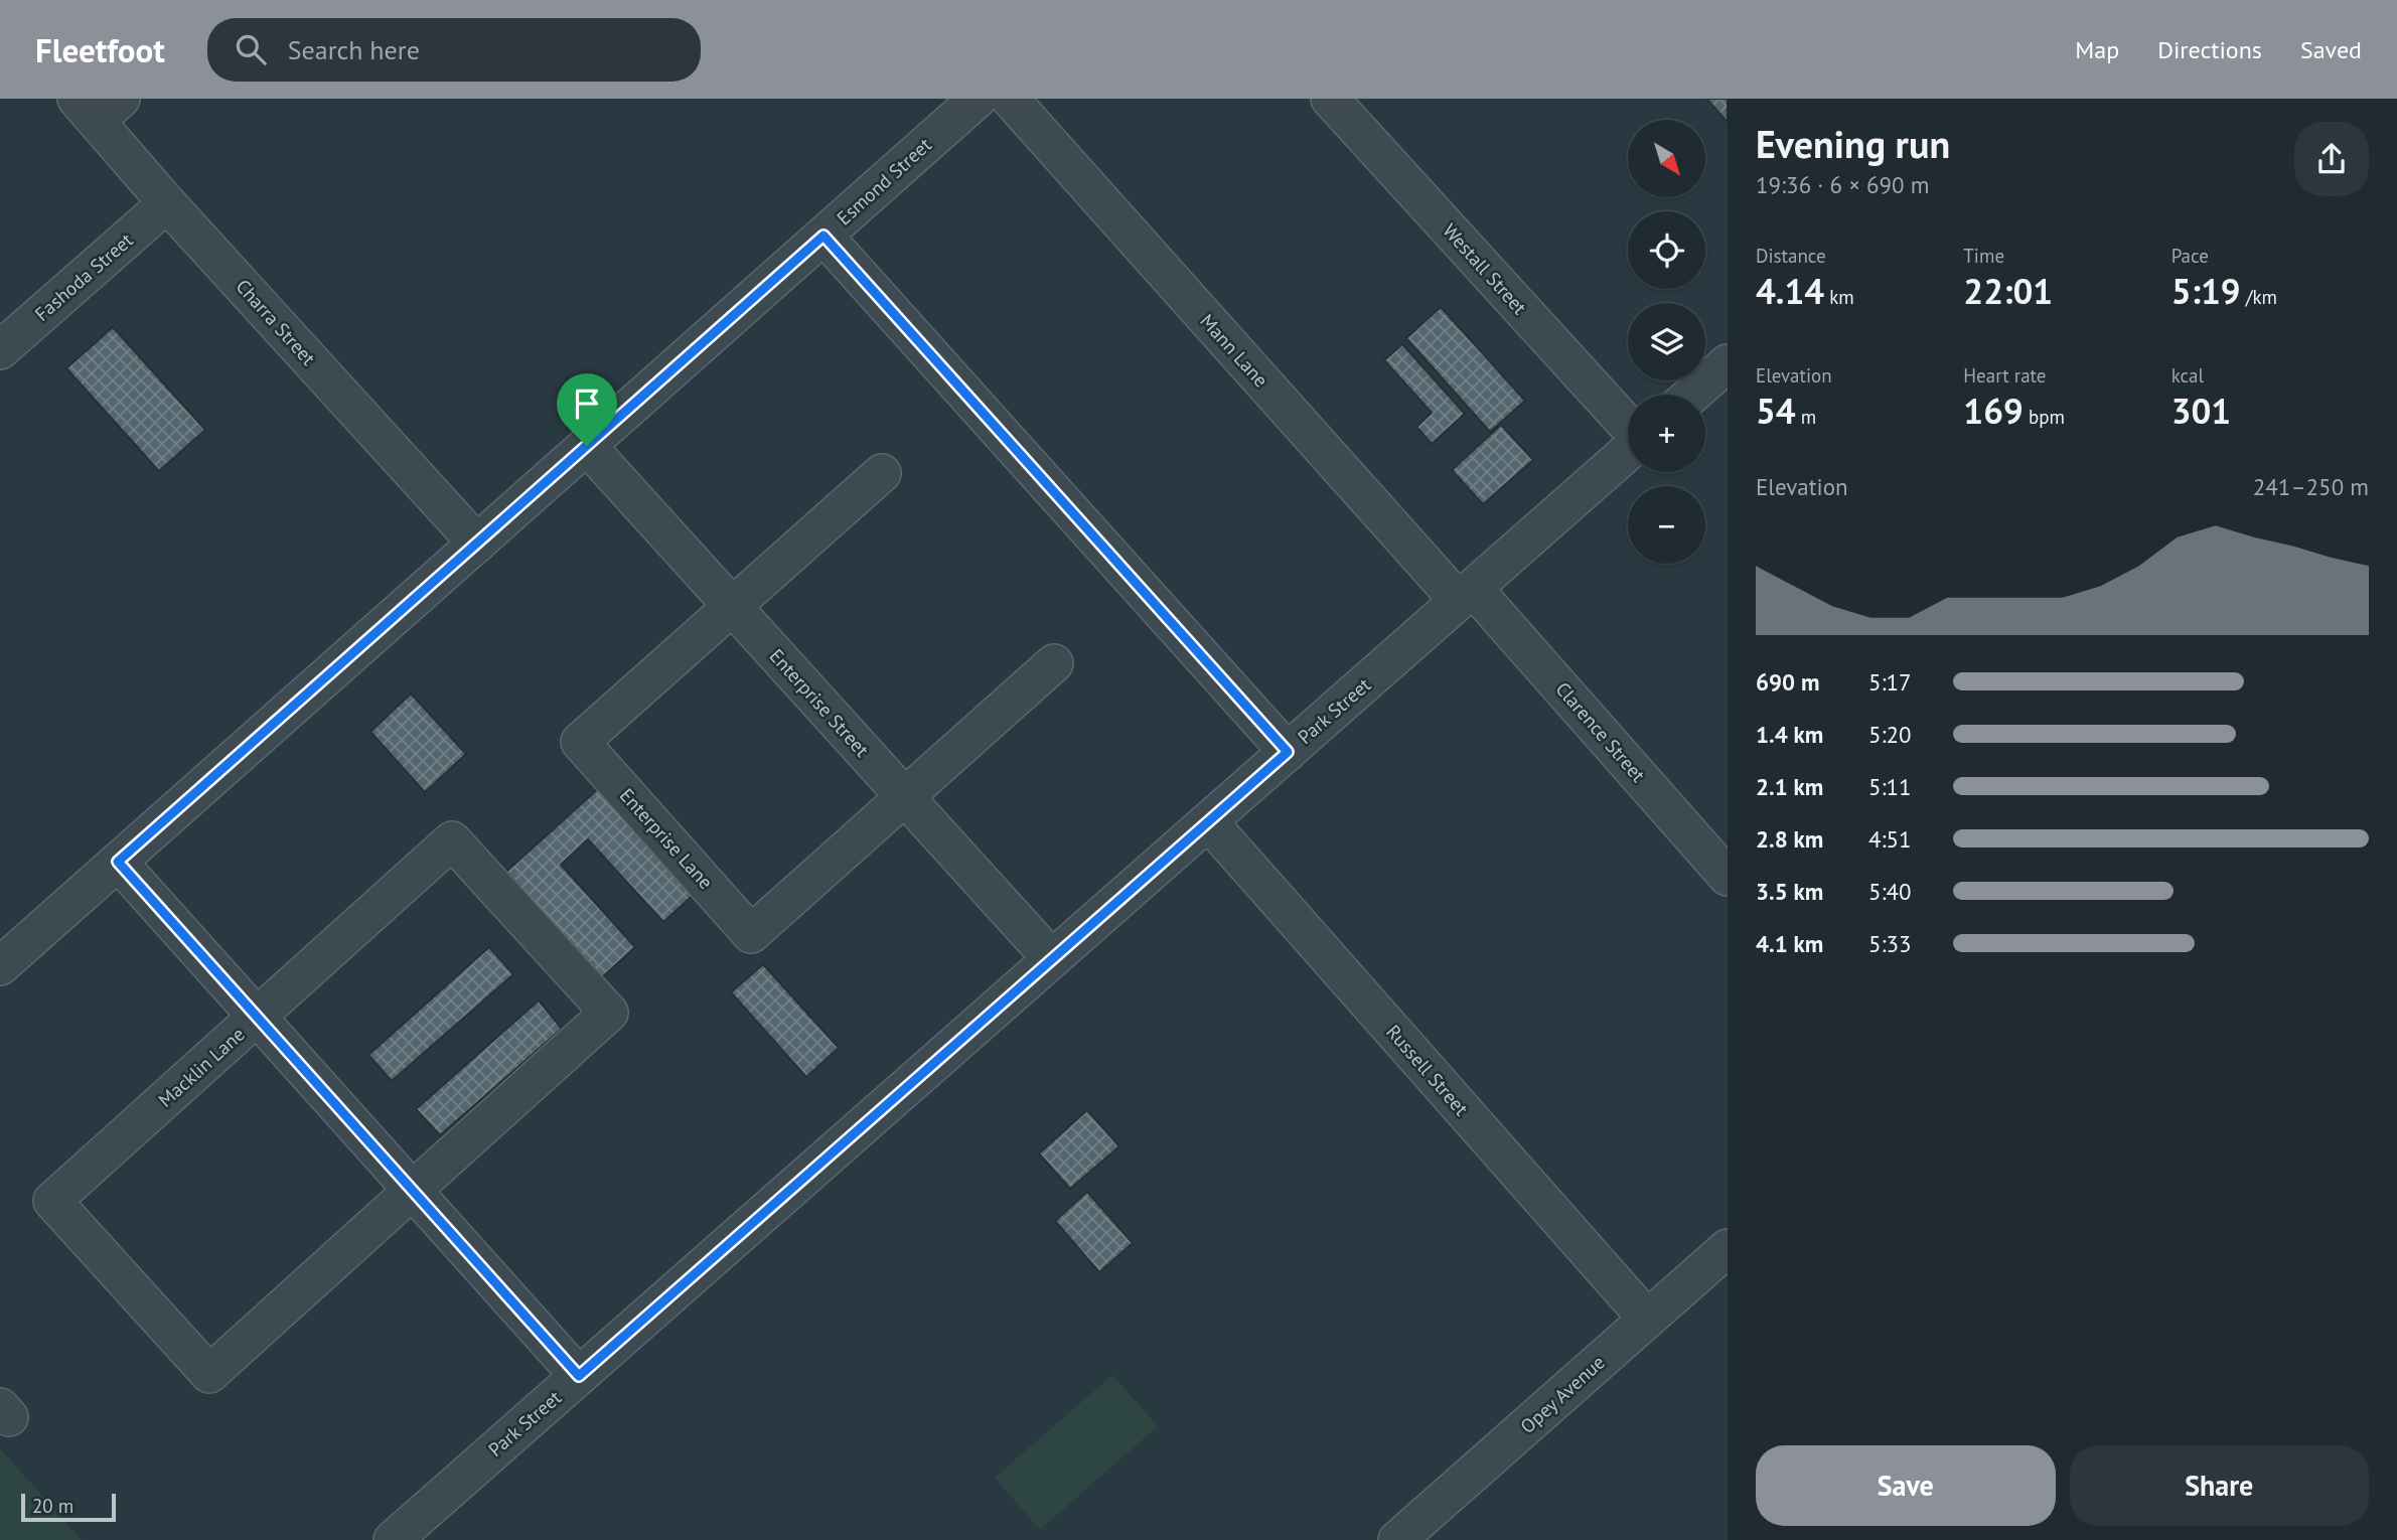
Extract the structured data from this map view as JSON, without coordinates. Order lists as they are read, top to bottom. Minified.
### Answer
{"streets":{"street":["Esmond Street","Westall Street","Fashoda Street","Charra Street","Mann Lane","Enterprise Street","Park Street","Clarence Street","Enterprise Lane","Macklin Lane","Russell Street","Opey Avenue"]},"crossings":[["Esmond Street","Charra Street"],["Esmond Street","Enterprise Street"],["Fashoda Street","Charra Street"],["Mann Lane","Park Street"],["Mann Lane","Clarence Street"],["Enterprise Street","Park Street"],["Enterprise Street","Enterprise Lane"],["Park Street","Clarence Street"],["Park Street","Russell Street"],["Russell Street","Opey Avenue"]],"scale_bar":"20 m","north":"bottom right","page":{"header":"Fleetfoot","search":"Search here","nav":["Map","Directions","Saved"],"heading":["Evening run","19:36 · 6 × 690 m"],"map_buttons":["+","−"],"stats":[["Distance","4.14 km"],["Time","22:01"],["Pace","5:19 /km"],["Elevation","54 m"],["Heart rate","169 bpm"],["kcal","301"]],"chart":["Elevation","241–250 m"],"list":[{"name":"690 m","note":"5:17"},{"name":"1.4 km","note":"5:20"},{"name":"2.1 km","note":"5:11"},{"name":"2.8 km","note":"4:51"},{"name":"3.5 km","note":"5:40"},{"name":"4.1 km","note":"5:33"}],"buttons":["Save","Share"],"scale":"20 m"}}
